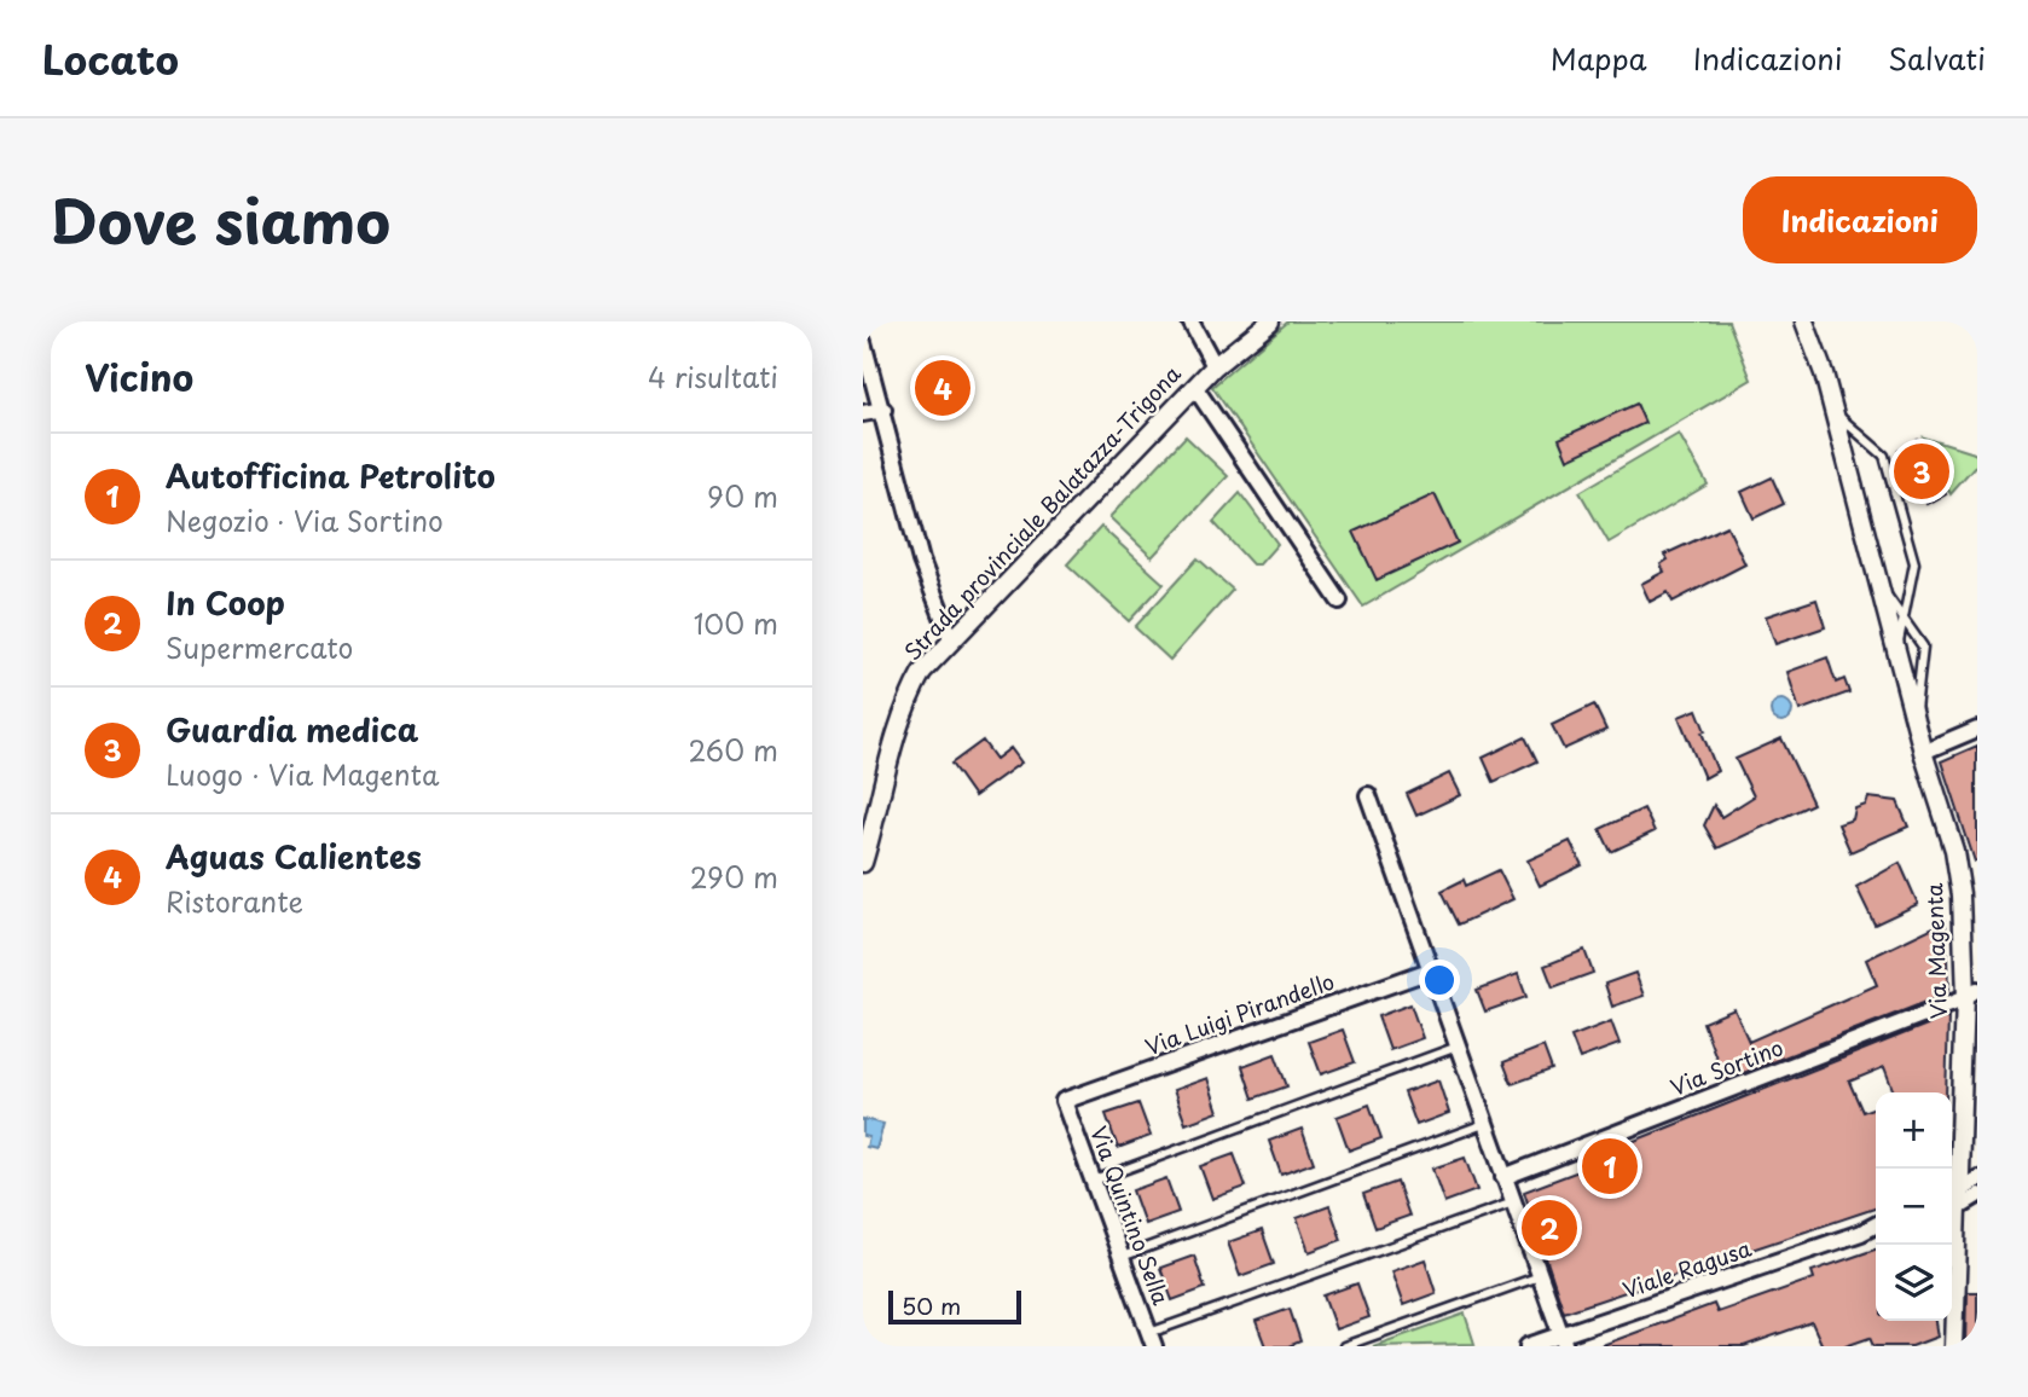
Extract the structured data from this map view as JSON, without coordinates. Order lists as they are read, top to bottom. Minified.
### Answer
{"streets":{"street":["Strada provinciale Balatazza-Trigona","Via Magenta","Via Luigi Pirandello","Via Sortino","Via Quintino Sella","Viale Ragusa"]},"crossings":[["Via Magenta","Via Sortino"],["Via Luigi Pirandello","Via Quintino Sella"]],"scale_bar":"50 m","page":{"header":"Locato","nav":["Mappa","Indicazioni","Salvati"],"title":"Dove siamo","buttons":"Indicazioni","heading":["Vicino","4 risultati"],"pins":["4","3","1","2"],"list":[{"mark":"1","name":"Autofficina Petrolito","note":"Negozio · Via Sortino","value":"90 m"},{"mark":"2","name":"In Coop","note":"Supermercato","value":"100 m"},{"mark":"3","name":"Guardia medica","note":"Luogo · Via Magenta","value":"260 m"},{"mark":"4","name":"Aguas Calientes","note":"Ristorante","value":"290 m"}],"map_buttons":["+","−"],"scale":"50 m"}}
